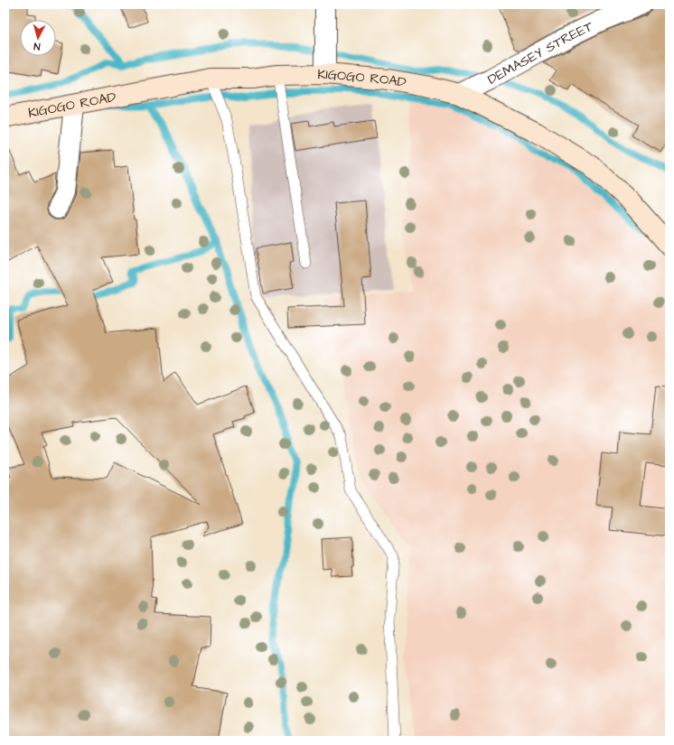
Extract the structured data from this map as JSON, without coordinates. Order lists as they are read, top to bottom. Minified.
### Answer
{"streets":{"main road":["KIGOGO ROAD"],"street":["DEMASEY STREET"]},"crossings":[["DEMASEY STREET","KIGOGO ROAD"]],"north":"bottom"}
